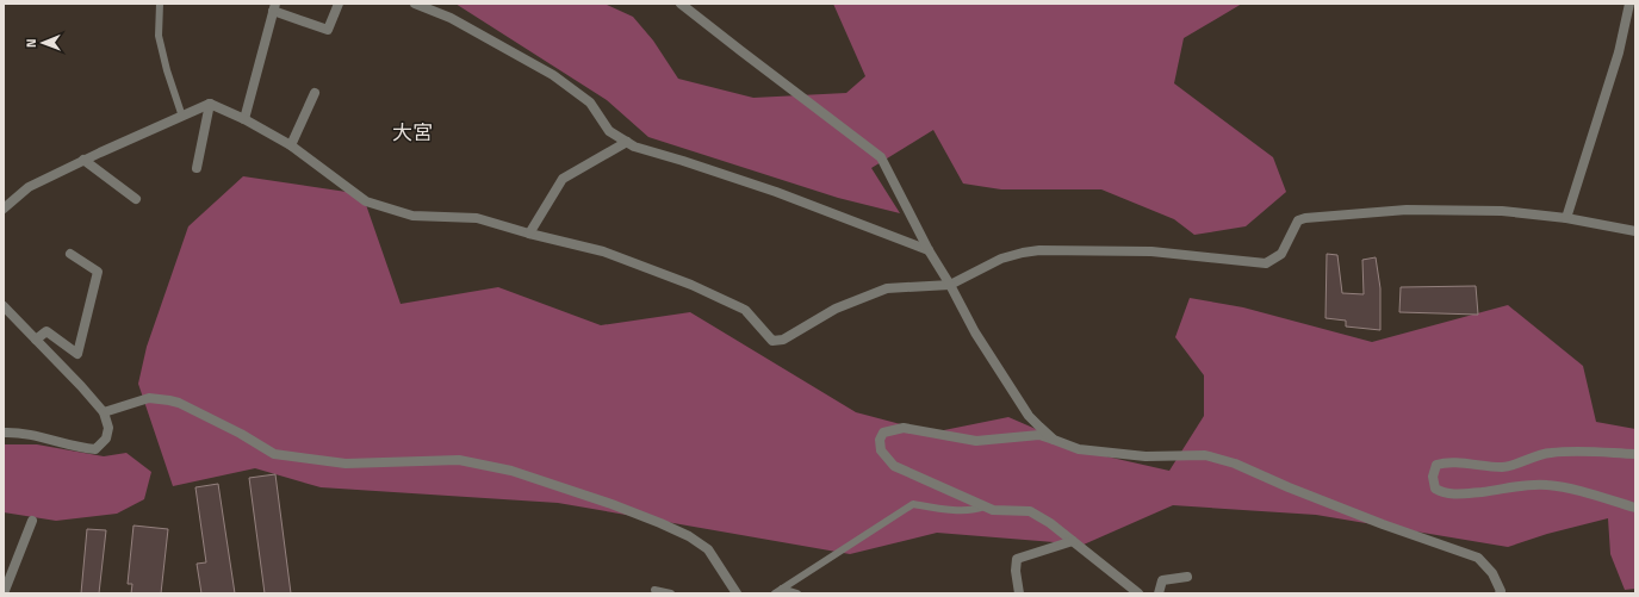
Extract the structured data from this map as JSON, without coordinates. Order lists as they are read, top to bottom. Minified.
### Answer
{"districts":["大宮"],"north":"left"}
